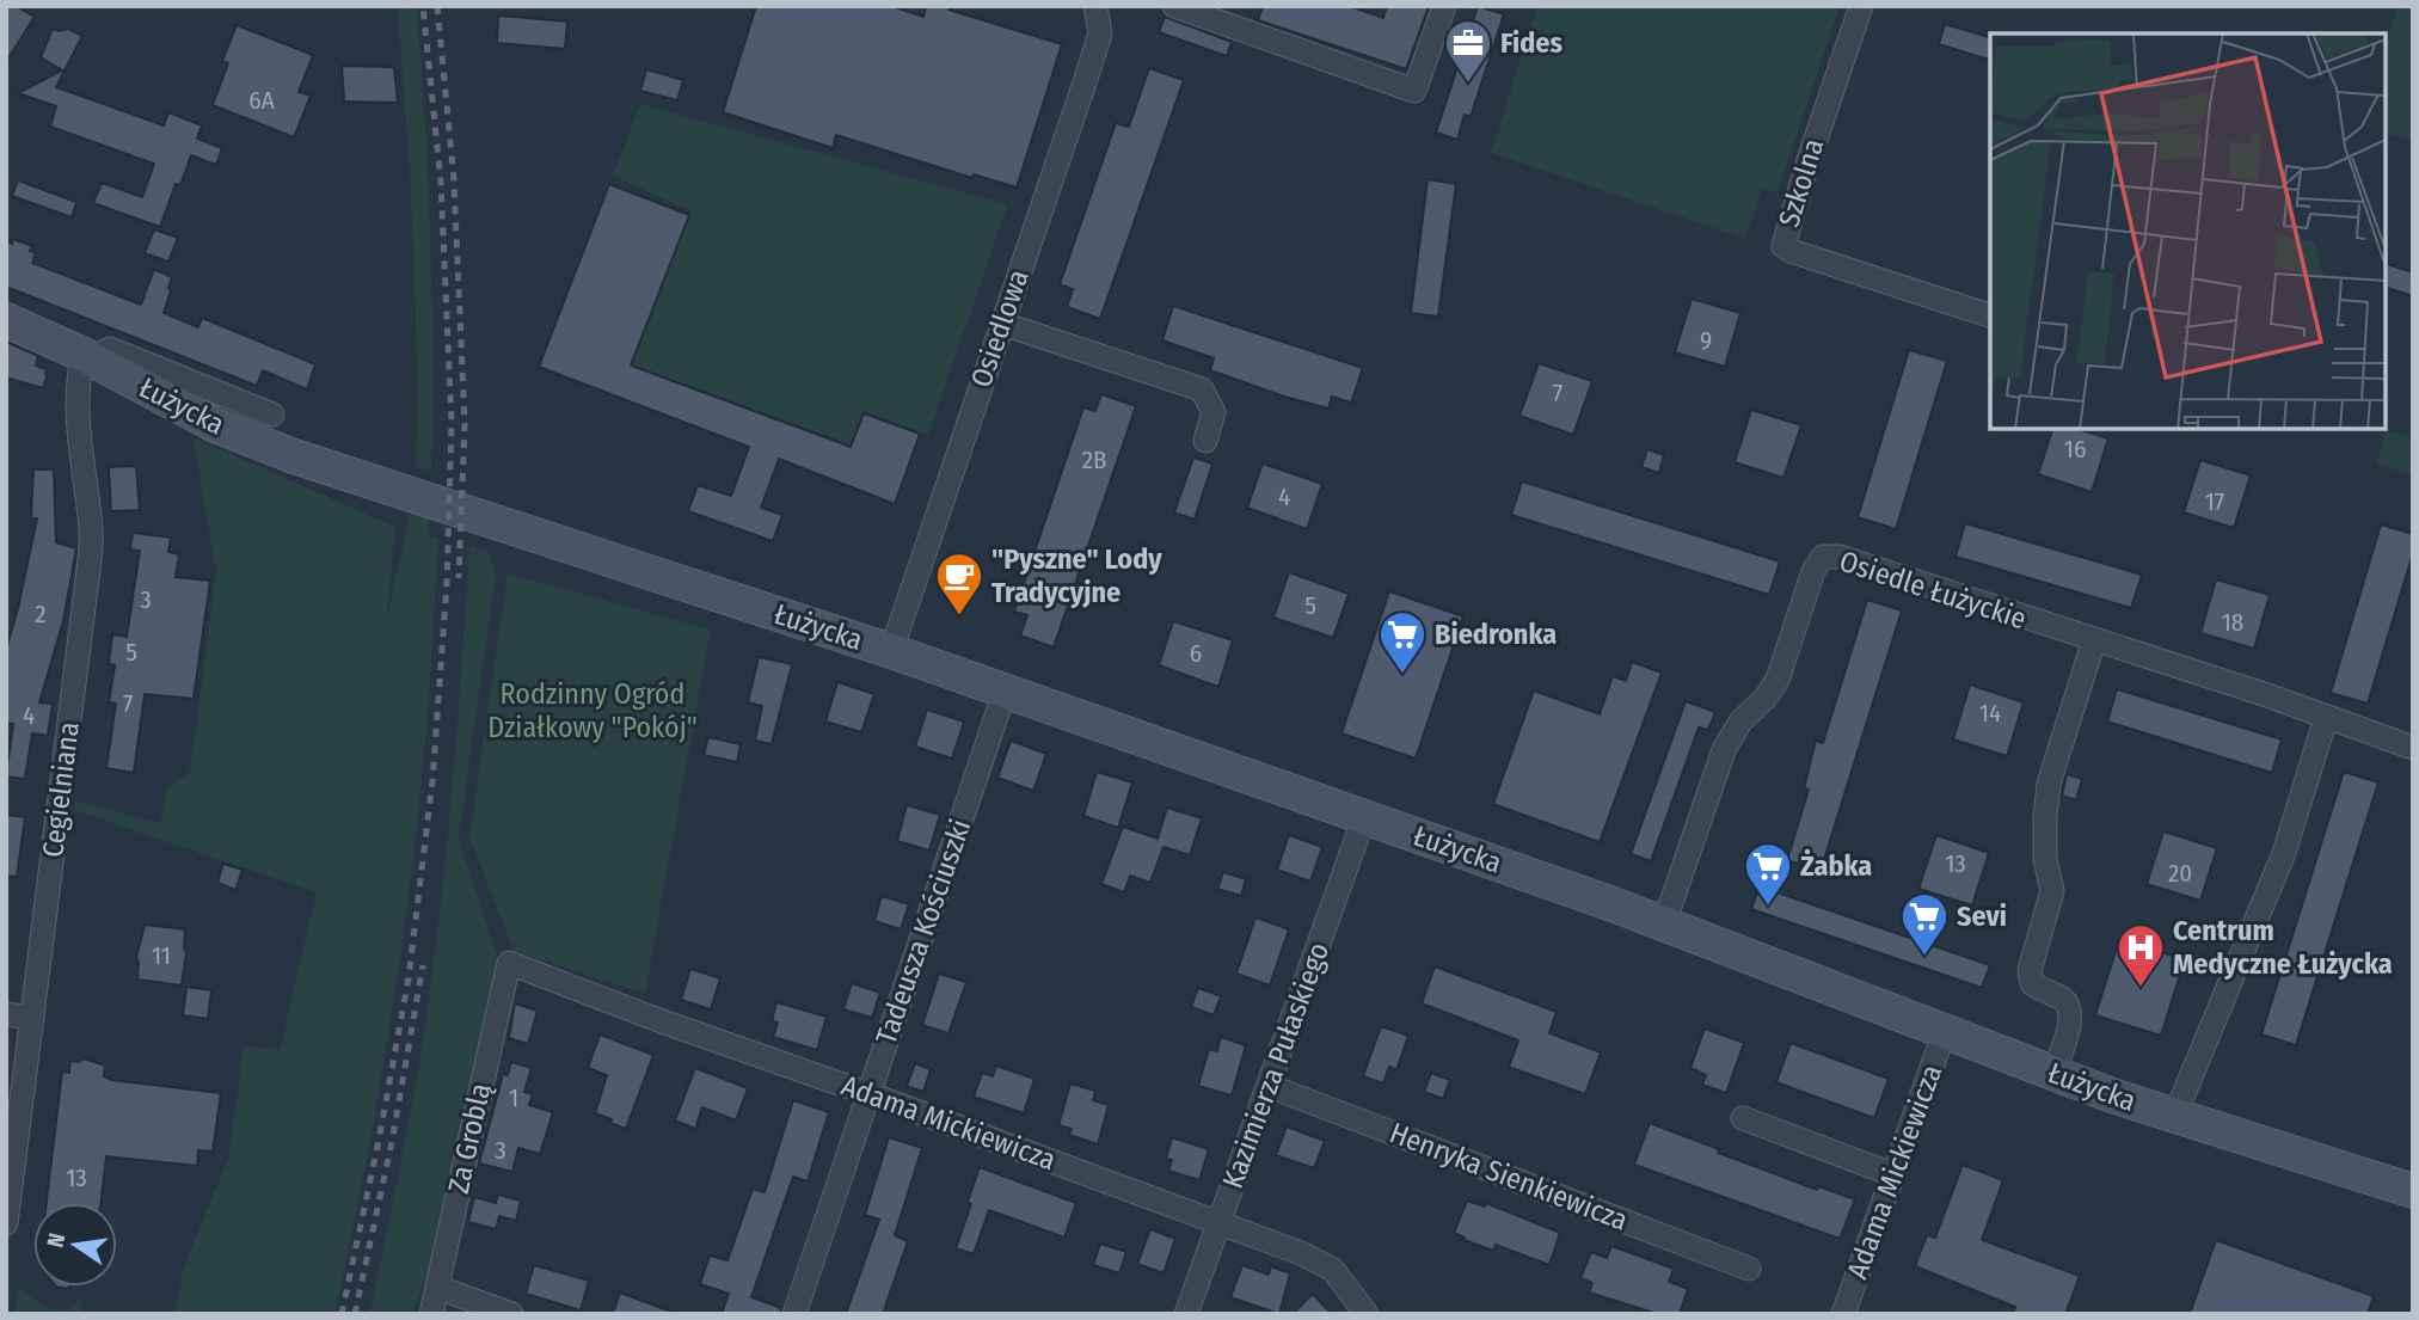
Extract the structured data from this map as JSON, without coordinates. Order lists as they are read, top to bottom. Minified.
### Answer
{"streets":{"street":["Szkolna","Osiedlowa","Łużycka","Osiedle Łużyckie","Cegielniana","Tadeusza Kościuszki","Kazimierza Pułaskiego","Adama Mickiewicza","Za Groblą","Henryka Sienkiewicza"]},"crossings":[["Osiedlowa","Łużycka"],["Łużycka","Osiedle Łużyckie"],["Łużycka","Cegielniana"],["Łużycka","Tadeusza Kościuszki"],["Łużycka","Kazimierza Pułaskiego"],["Łużycka","Adama Mickiewicza"],["Tadeusza Kościuszki","Adama Mickiewicza"],["Kazimierza Pułaskiego","Adama Mickiewicza"],["Kazimierza Pułaskiego","Henryka Sienkiewicza"],["Adama Mickiewicza","Za Groblą"]],"parks":["Rodzinny Ogród Działkowy \"Pokój\""],"places":{"office":["Fides"],"cafe":["\"Pyszne\" Lody Tradycyjne"],"supermarket":["Biedronka","Żabka","Sevi"],"hospital":["Centrum Medyczne Łużycka"]},"house_numbers":["6A","9","7","16","2B","4","17","3","5","2","18","5","6","7","14","4","13","20","11","1","3","13"],"north":"left"}
